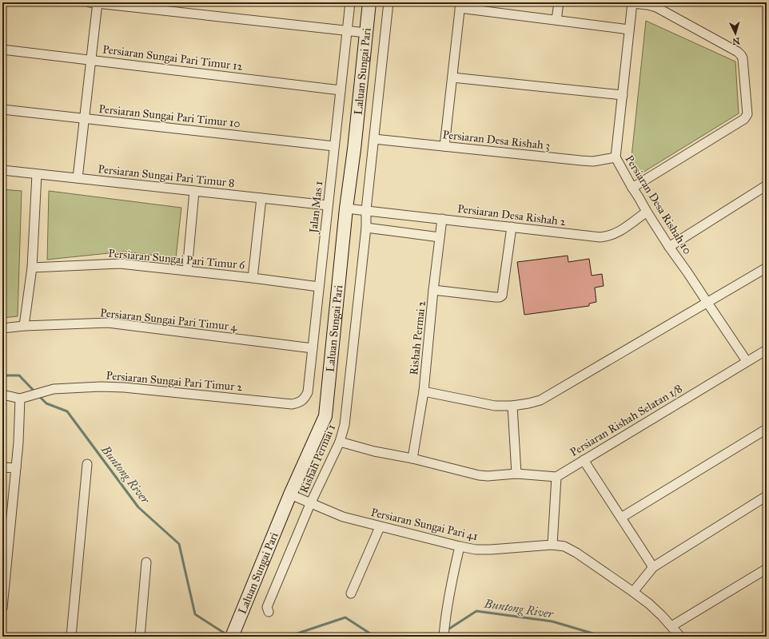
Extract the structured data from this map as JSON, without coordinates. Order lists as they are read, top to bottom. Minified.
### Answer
{"streets":{"main road":["Laluan Sungai Pari"],"street":["Persiaran Sungai Pari Timur 12","Persiaran Sungai Pari Timur 10","Persiaran Desa Rishah 3","Persiaran Sungai Pari Timur 8","Persiaran Desa Rishah 10","Jalan Mas 1","Persiaran Desa Rishah 2","Persiaran Sungai Pari Timur 6","Persiaran Sungai Pari Timur 4","Rishah Permai 2","Persiaran Sungai Pari Timur 2","Persiaran Rishah Selatan 1/8","Rishah Permai 1","Persiaran Sungai Pari 41"]},"crossings":[["Persiaran Sungai Pari Timur 12","Jalan Mas 1"],["Laluan Sungai Pari","Persiaran Desa Rishah 2"],["Laluan Sungai Pari","Persiaran Sungai Pari 41"],["Persiaran Sungai Pari Timur 10","Jalan Mas 1"],["Persiaran Desa Rishah 3","Persiaran Desa Rishah 10"],["Persiaran Desa Rishah 3","Rishah Permai 1"],["Persiaran Sungai Pari Timur 8","Jalan Mas 1"],["Persiaran Desa Rishah 10","Persiaran Desa Rishah 2"],["Persiaran Desa Rishah 10","Persiaran Rishah Selatan 1/8"],["Jalan Mas 1","Persiaran Sungai Pari Timur 6"],["Jalan Mas 1","Persiaran Sungai Pari Timur 4"],["Jalan Mas 1","Persiaran Sungai Pari Timur 2"],["Persiaran Desa Rishah 2","Rishah Permai 2"],["Persiaran Desa Rishah 2","Rishah Permai 1"],["Rishah Permai 1","Persiaran Sungai Pari 41"]],"water":["Buntong River"],"north":"bottom"}
